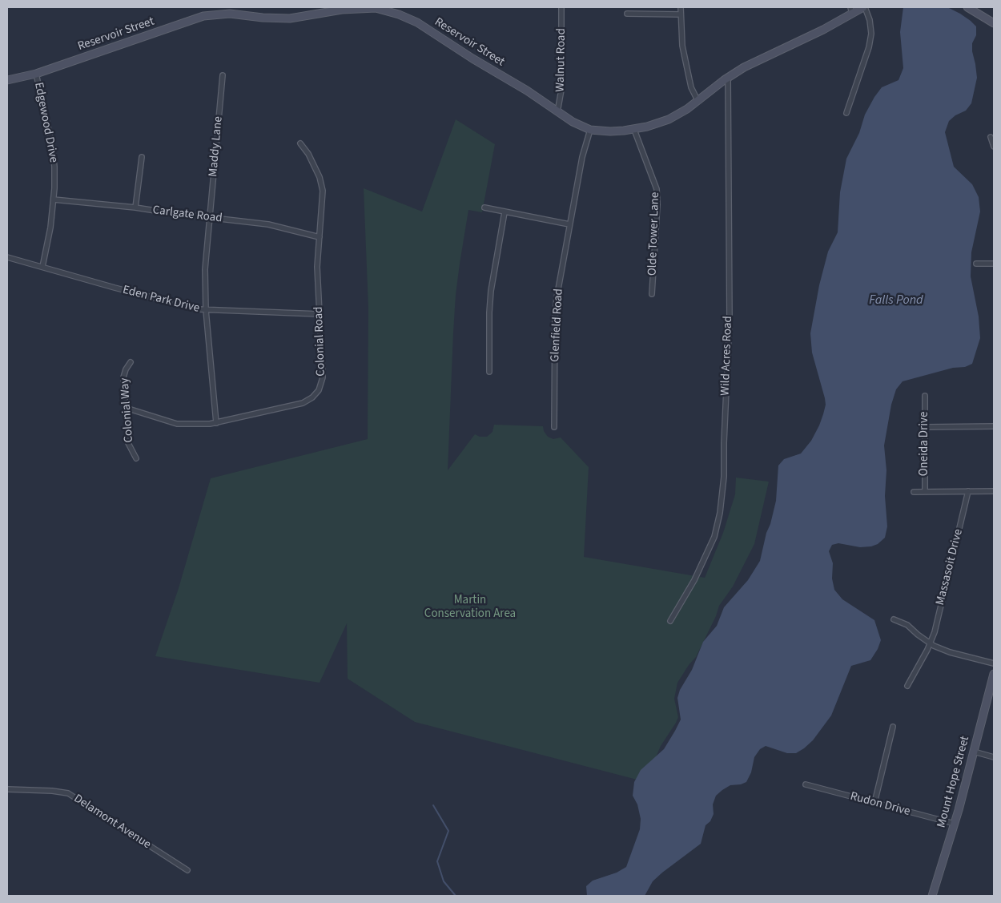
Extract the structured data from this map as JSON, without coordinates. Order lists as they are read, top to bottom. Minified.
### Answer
{"streets":{"street":["Reservoir Street","Walnut Road","Edgewood Drive","Maddy Lane","Carlgate Road","Olde Tower Lane","Eden Park Drive","Glenfield Road","Colonial Road","Wild Acres Road","Colonial Way","Oneida Drive","Massasoit Drive","Mount Hope Street","Rudon Drive","Delamont Avenue"]},"crossings":[["Reservoir Street","Walnut Road"],["Reservoir Street","Edgewood Drive"],["Reservoir Street","Olde Tower Lane"],["Reservoir Street","Glenfield Road"],["Reservoir Street","Wild Acres Road"],["Edgewood Drive","Carlgate Road"],["Edgewood Drive","Eden Park Drive"],["Maddy Lane","Carlgate Road"],["Maddy Lane","Eden Park Drive"],["Maddy Lane","Colonial Road"],["Carlgate Road","Colonial Road"],["Eden Park Drive","Colonial Road"],["Colonial Road","Colonial Way"],["Mount Hope Street","Rudon Drive"]],"water":["Falls Pond"],"parks":["Martin Conservation Area"]}
